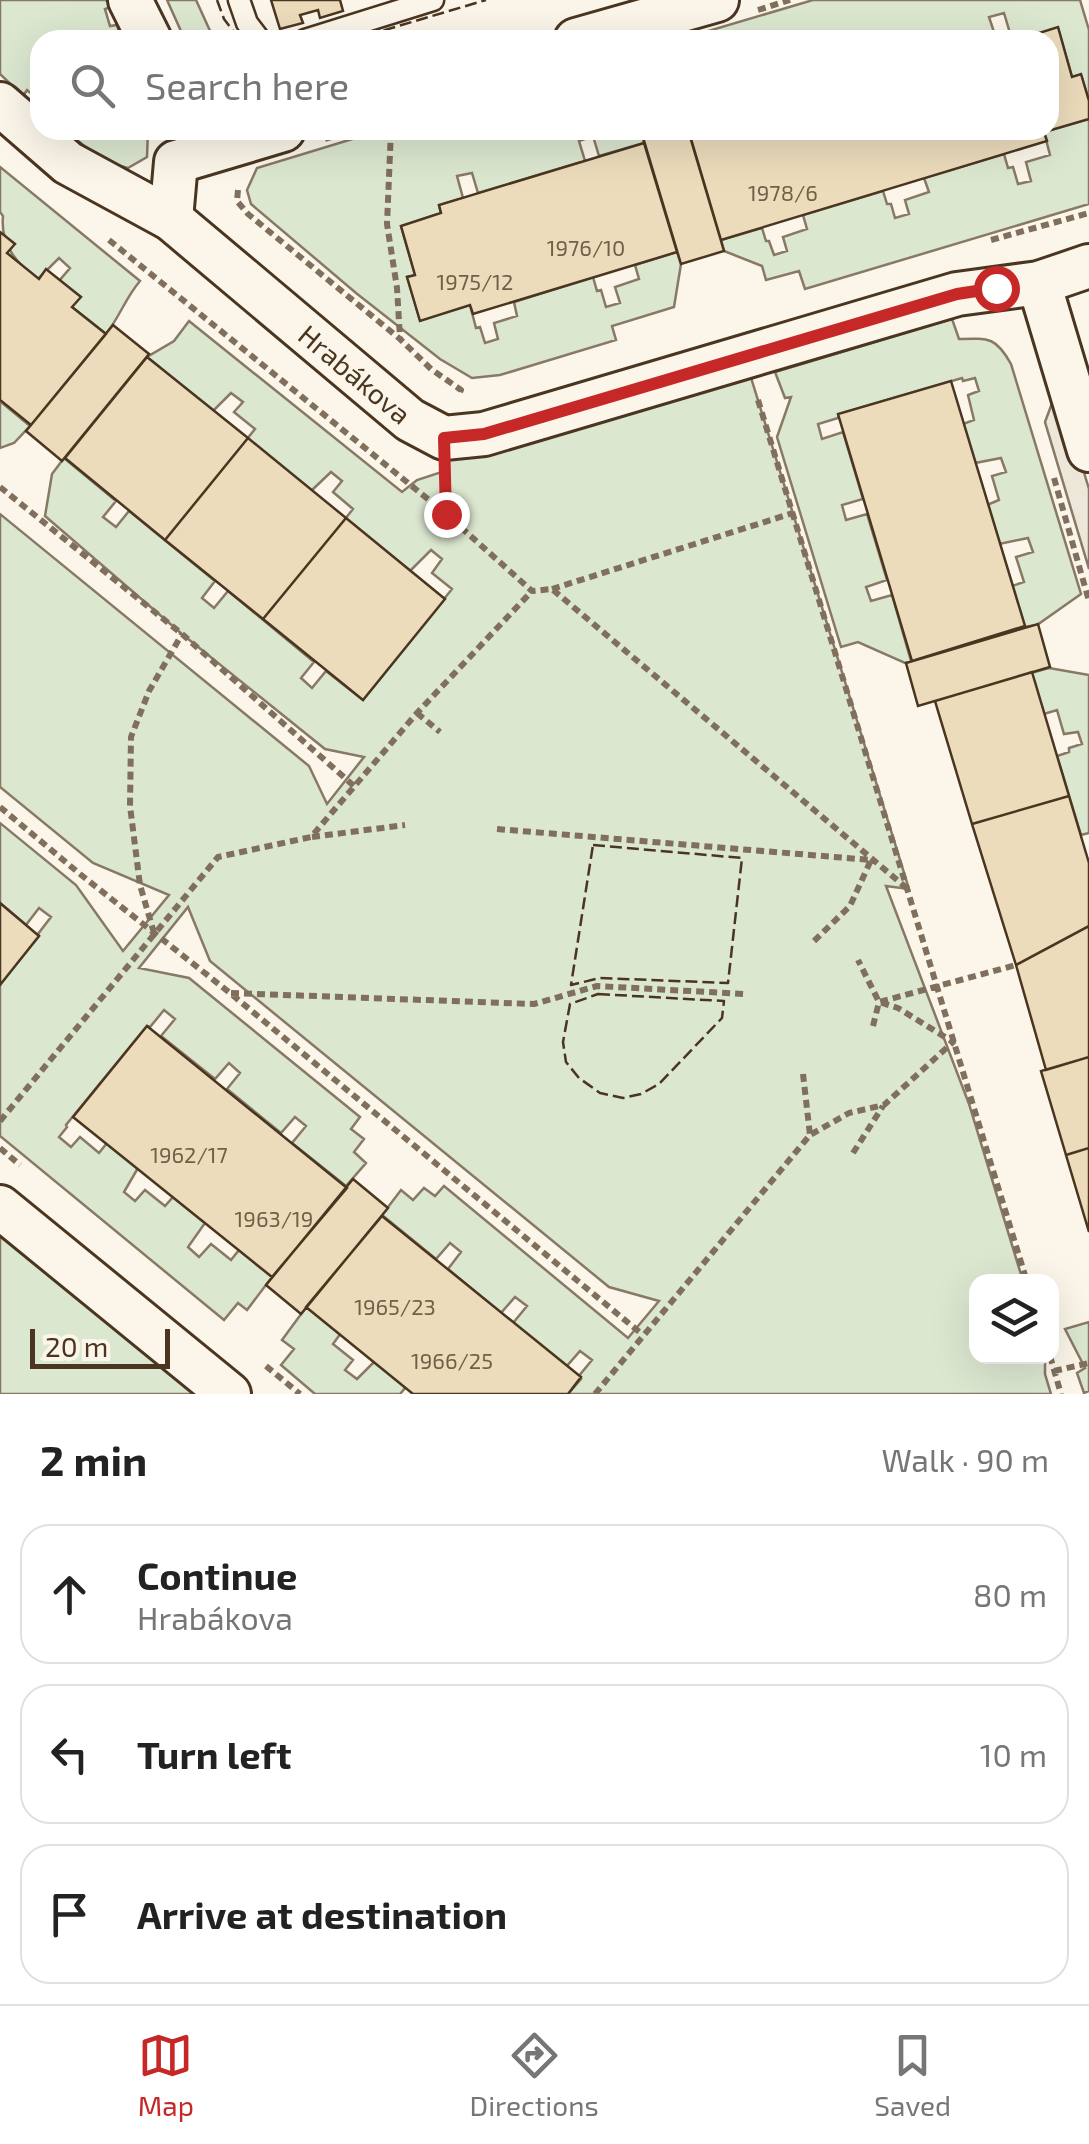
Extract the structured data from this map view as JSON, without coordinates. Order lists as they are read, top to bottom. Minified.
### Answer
{"streets":{"street":["Hrabákova"]},"house_numbers":["1978/6","1976/10","1975/12","1962/17","1963/19","1965/23","1966/25"],"scale_bar":"20 m","page":{"search":"Search here","scale":"20 m","heading":["2 min","Walk · 90 m"],"list":[["Continue","Hrabákova","80 m"],["Turn left","10 m"],"Arrive at destination"],"nav":["Map","Directions","Saved"]}}
